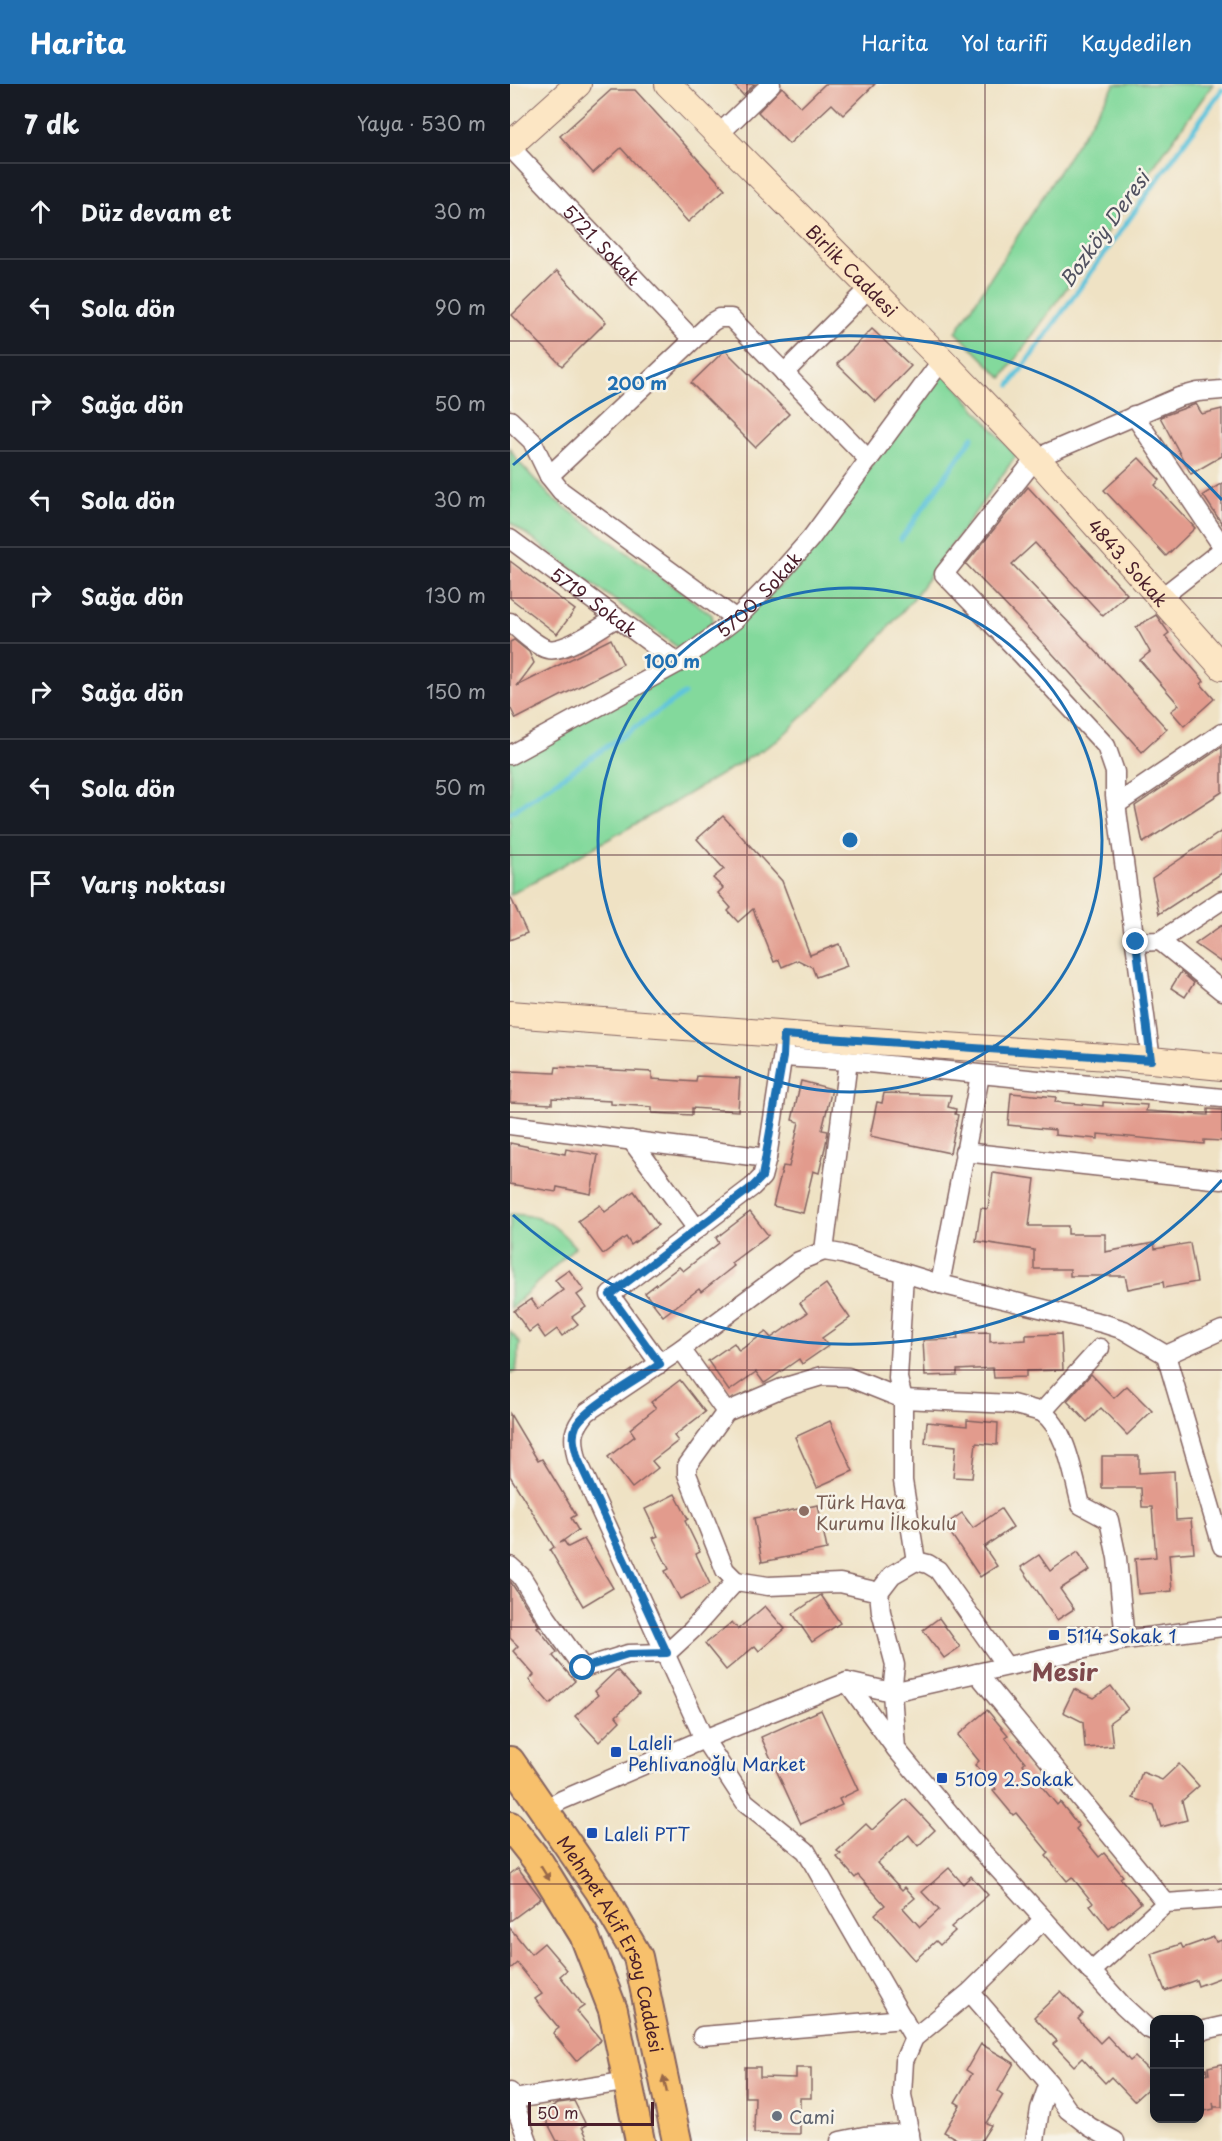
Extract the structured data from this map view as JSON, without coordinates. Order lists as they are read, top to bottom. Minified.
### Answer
{"streets":{"main road":["Mehmet Akif Ersoy Caddesi"],"street":["5721. Sokak","Birlik Caddesi","4843. Sokak","5700. Sokak","5719. Sokak"]},"crossings":[["Birlik Caddesi","4843. Sokak"],["Birlik Caddesi","5700. Sokak"],["5700. Sokak","5719. Sokak"]],"districts":["Mesir"],"water":["Bozköy Deresi"],"places":{"other":["Türk Hava Kurumu İlkokulu","Cami"],"transit":["5114 Sokak 1","Laleli Pehlivanoğlu Market","5109 2.Sokak","Laleli PTT"]},"scale_bar":"50 m","page":{"header":"Harita","nav":["Harita","Yol tarifi","Kaydedilen"],"heading":["7 dk","Yaya · 530 m"],"list":[["Düz devam et","30 m"],["Sola dön","90 m"],["Sağa dön","50 m"],["Sola dön","30 m"],["Sağa dön","130 m"],["Sağa dön","150 m"],["Sola dön","50 m"],"Varış noktası"],"map_buttons":["+","−"],"scale":"50 m"},"rings":["200 m","100 m"]}
